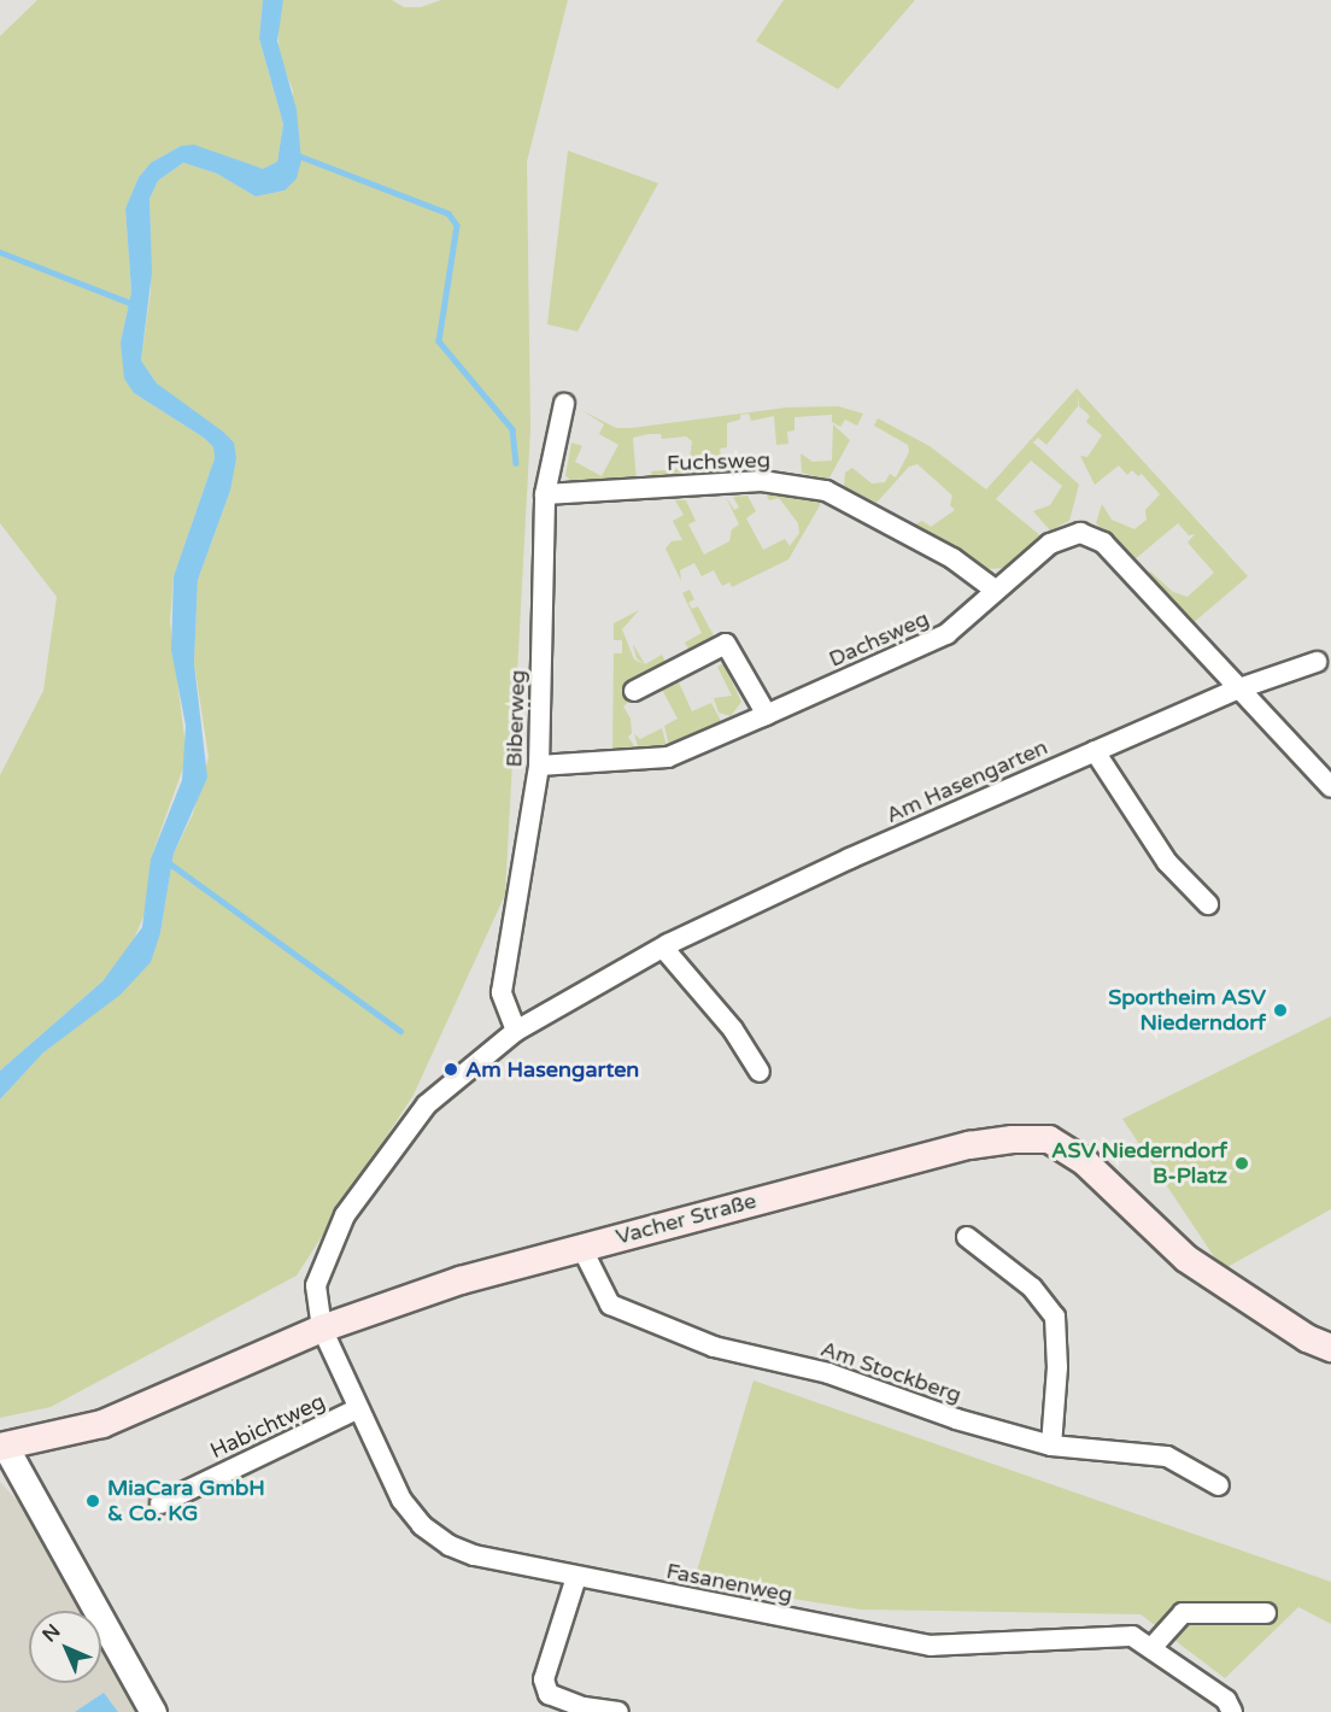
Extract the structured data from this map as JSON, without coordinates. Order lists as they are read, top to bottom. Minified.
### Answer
{"streets":{"main road":["Vacher Straße"],"street":["Fuchsweg","Dachsweg","Biberweg","Am Hasengarten","Am Stockberg","Habichtweg","Fasanenweg"]},"crossings":[["Fuchsweg","Dachsweg"],["Fuchsweg","Biberweg"],["Dachsweg","Biberweg"],["Dachsweg","Am Hasengarten"],["Biberweg","Am Hasengarten"],["Am Hasengarten","Vacher Straße"],["Am Hasengarten","Fasanenweg"],["Vacher Straße","Am Stockberg"],["Vacher Straße","Fasanenweg"],["Habichtweg","Fasanenweg"]],"places":["Sportheim ASV Niederndorf","Am Hasengarten","ASV Niederndorf B-Platz","MiaCara GmbH & Co. KG"],"north":"top left"}
